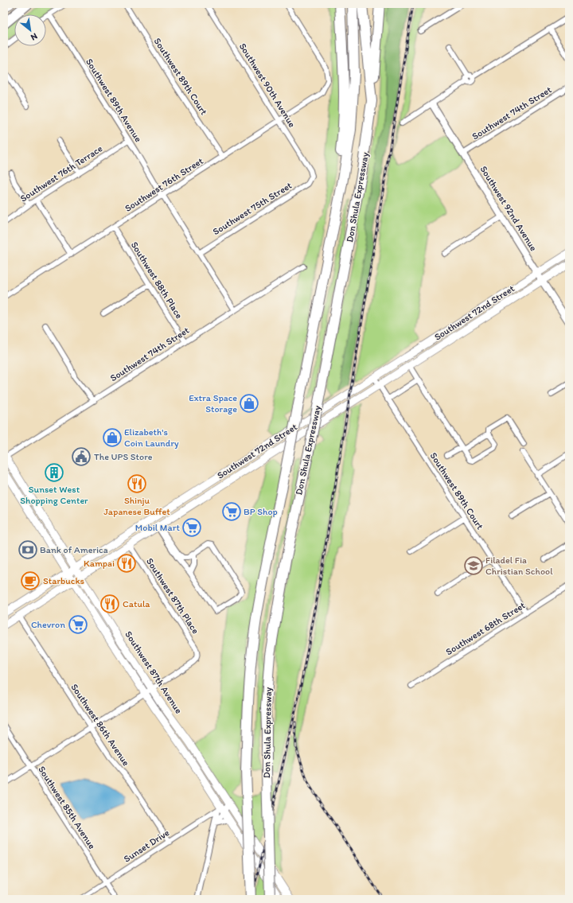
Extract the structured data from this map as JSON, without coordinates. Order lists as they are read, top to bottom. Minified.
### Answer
{"streets":{"highway":["Don Shula Expressway"],"main road":["Southwest 72nd Street","Southwest 87th Avenue"],"street":["Southwest 89th Court","Southwest 90th Avenue","Southwest 89th Avenue","Southwest 74th Street","Southwest 76th Terrace","Southwest 76th Street","Southwest 75th Street","Southwest 92nd Avenue","Southwest 88th Place","Southwest 87th Place","Southwest 68th Street","Southwest 86th Avenue","Southwest 85th Avenue","Sunset Drive"]},"crossings":[["Southwest 89th Court","Southwest 76th Street"],["Southwest 89th Court","Southwest 72nd Street"],["Southwest 89th Court","Southwest 68th Street"],["Southwest 90th Avenue","Southwest 76th Street"],["Southwest 90th Avenue","Southwest 75th Street"],["Southwest 89th Avenue","Southwest 74th Street"],["Southwest 89th Avenue","Southwest 76th Terrace"],["Southwest 89th Avenue","Southwest 76th Street"],["Southwest 89th Avenue","Southwest 75th Street"],["Southwest 74th Street","Southwest 92nd Avenue"],["Southwest 74th Street","Southwest 88th Place"],["Southwest 74th Street","Southwest 87th Avenue"],["Southwest 76th Street","Southwest 88th Place"],["Southwest 92nd Avenue","Southwest 72nd Street"],["Southwest 72nd Street","Southwest 87th Place"],["Southwest 72nd Street","Southwest 87th Avenue"],["Southwest 72nd Street","Southwest 86th Avenue"],["Southwest 87th Place","Southwest 87th Avenue"],["Southwest 87th Avenue","Sunset Drive"],["Southwest 86th Avenue","Sunset Drive"],["Southwest 85th Avenue","Sunset Drive"]],"places":{"shop":["Extra Space Storage","Elizabeth's Coin Laundry"],"public building":["The UPS Store"],"building":["Sunset West Shopping Center"],"restaurant":["Shinju Japanese Buffet","Kampai","Catula"],"supermarket":["BP Shop","Mobil Mart","Chevron"],"bank":["Bank of America"],"school or university":["Filadel Fia Christian School"],"cafe":["Starbucks"]},"north":"bottom right"}
